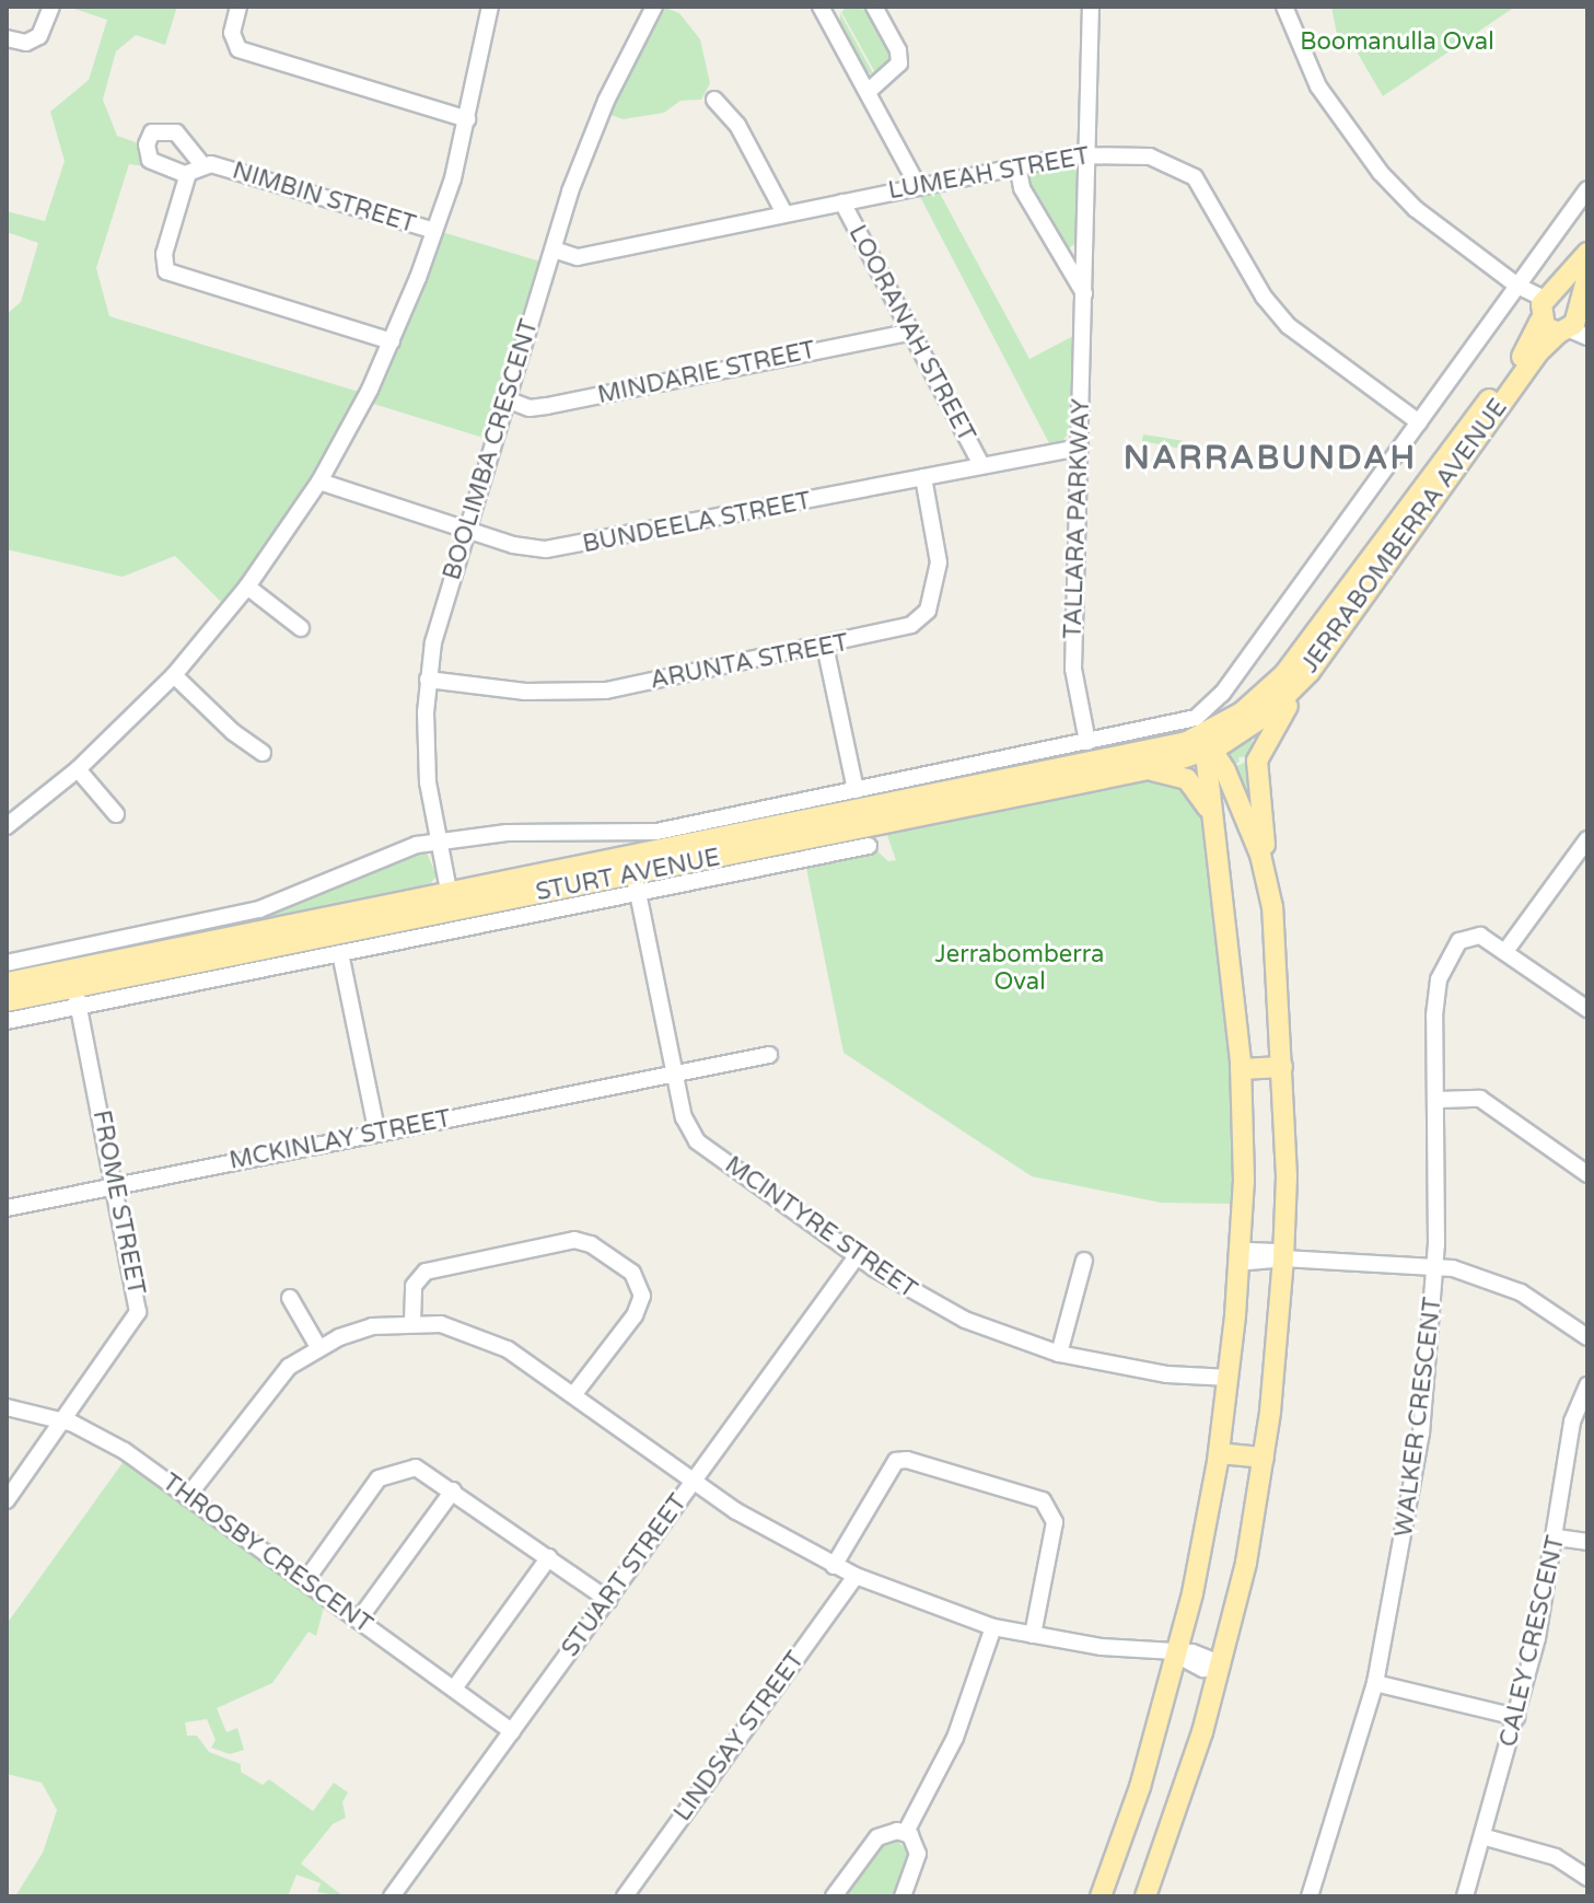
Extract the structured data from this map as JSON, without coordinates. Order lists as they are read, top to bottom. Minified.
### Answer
{"streets":{"main road":["JERRABOMBERRA AVENUE","STURT AVENUE"],"street":["LUMEAH STREET","NIMBIN STREET","LOORANAH STREET","MINDARIE STREET","BOOLIMBA CRESCENT","TALLARA PARKWAY","BUNDEELA STREET","ARUNTA STREET","MCKINLAY STREET","FROME STREET","MCINTYRE STREET","WALKER CRESCENT","THROSBY CRESCENT","STUART STREET","CALEY CRESCENT","LINDSAY STREET"]},"crossings":[["LUMEAH STREET","LOORANAH STREET"],["LUMEAH STREET","BOOLIMBA CRESCENT"],["LUMEAH STREET","TALLARA PARKWAY"],["LUMEAH STREET","STURT AVENUE"],["LOORANAH STREET","MINDARIE STREET"],["LOORANAH STREET","BUNDEELA STREET"],["MINDARIE STREET","BOOLIMBA CRESCENT"],["BOOLIMBA CRESCENT","BUNDEELA STREET"],["BOOLIMBA CRESCENT","ARUNTA STREET"],["BOOLIMBA CRESCENT","STURT AVENUE"],["TALLARA PARKWAY","BUNDEELA STREET"],["TALLARA PARKWAY","STURT AVENUE"],["BUNDEELA STREET","ARUNTA STREET"],["JERRABOMBERRA AVENUE","STURT AVENUE"],["STURT AVENUE","FROME STREET"],["STURT AVENUE","MCINTYRE STREET"],["MCKINLAY STREET","FROME STREET"],["MCKINLAY STREET","MCINTYRE STREET"],["FROME STREET","THROSBY CRESCENT"],["MCINTYRE STREET","STUART STREET"],["THROSBY CRESCENT","STUART STREET"]],"districts":["NARRABUNDAH"],"parks":["Boomanulla Oval","Jerrabomberra Oval"]}
